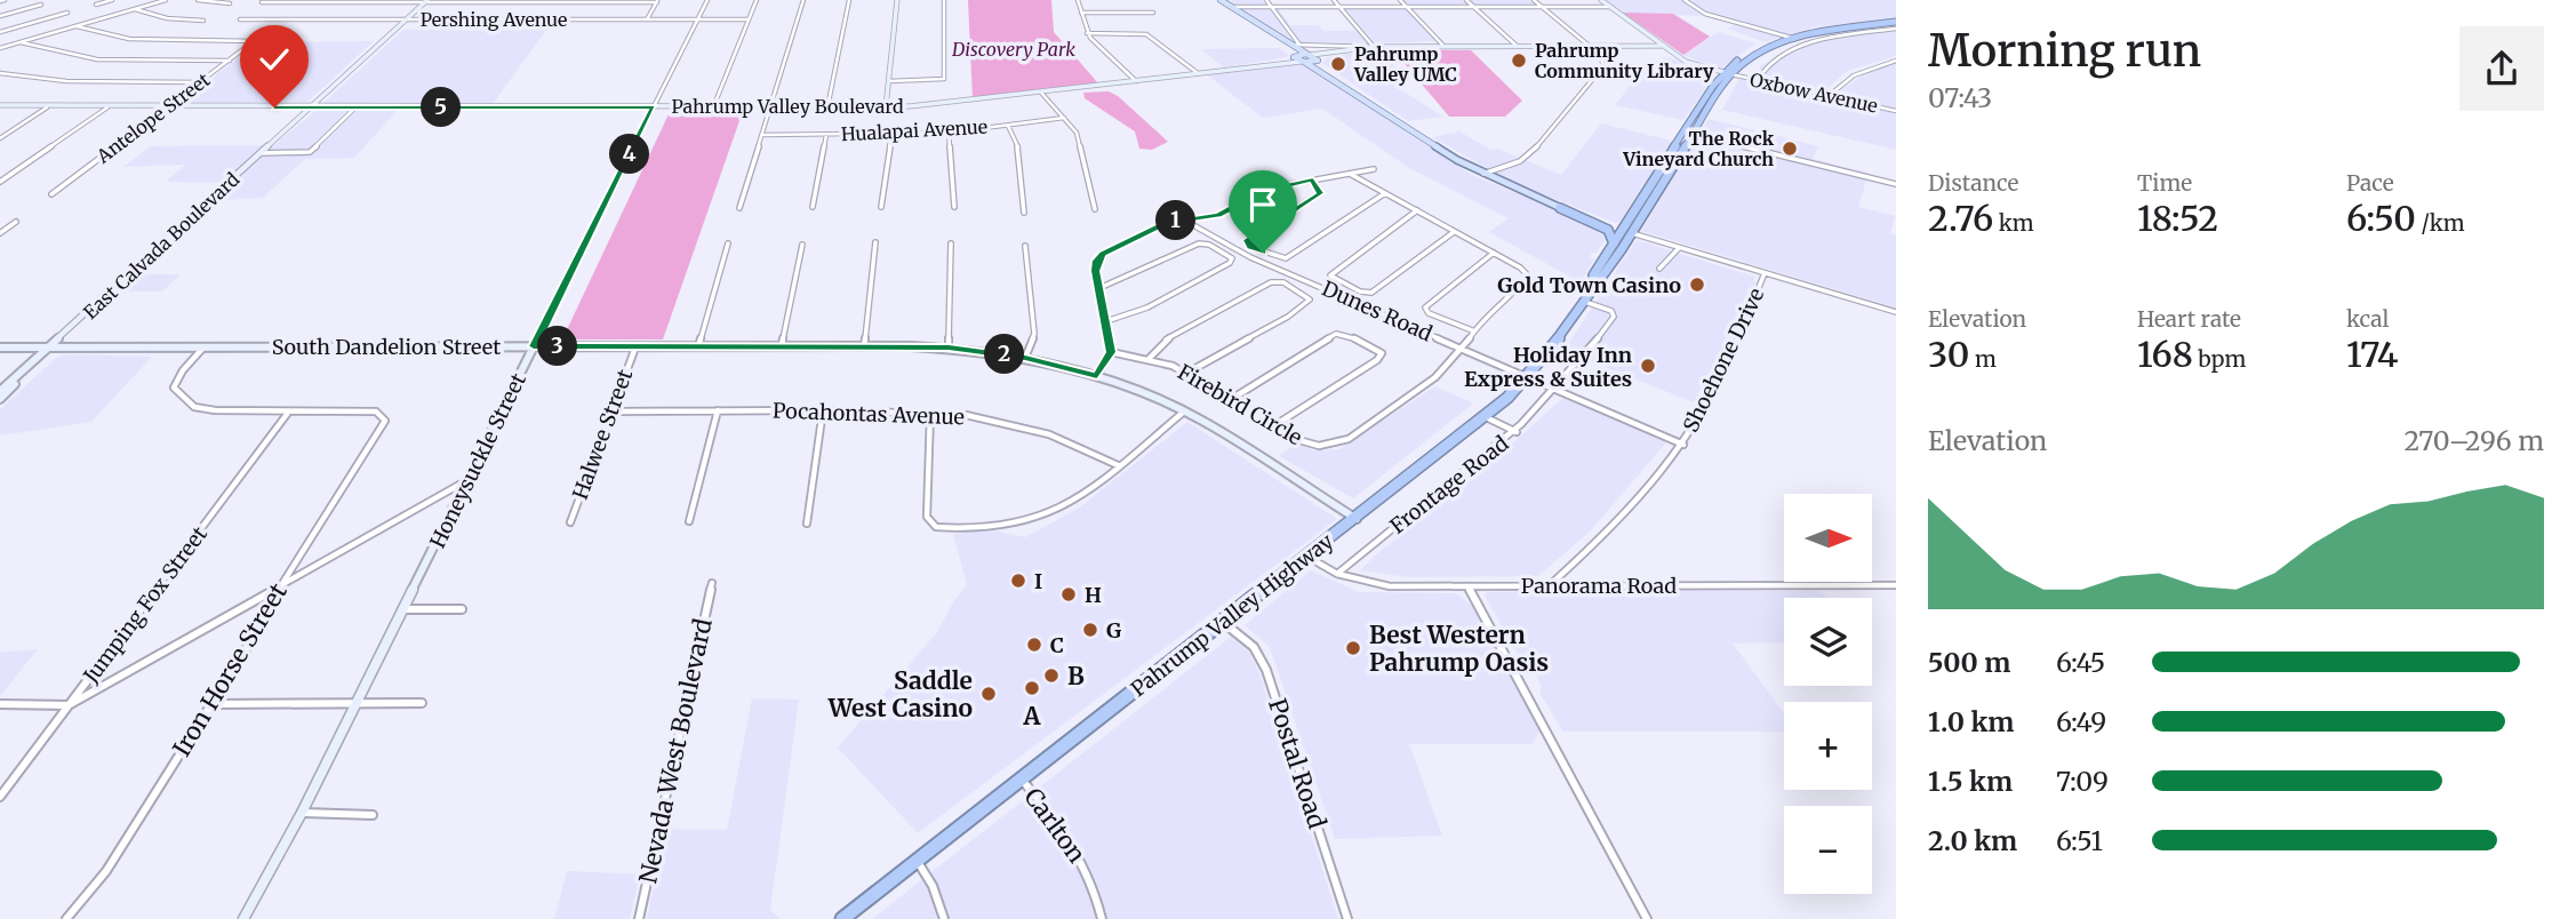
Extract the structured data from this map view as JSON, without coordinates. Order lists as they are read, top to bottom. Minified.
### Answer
{"streets":{"highway":["Pahrump Valley Highway"],"street":["Pershing Avenue","Oxbow Avenue","Pahrump Valley Boulevard","Antelope Street","Hualapai Avenue","East Calvada Boulevard","Dunes Road","South Dandelion Street","Shoehone Drive","Firebird Circle","Pocahontas Avenue","Halwee Street","Honeysuckle Street","Frontage Road","Panorama Road","Jumping Fox Street","Iron Horse Street","Nevada West Boulevard","Postal Road","Carlton"]},"crossings":[["Pershing Avenue","East Calvada Boulevard"],["Pershing Avenue","Honeysuckle Street"],["Oxbow Avenue","Pahrump Valley Highway"],["Pahrump Valley Boulevard","Antelope Street"],["Pahrump Valley Boulevard","East Calvada Boulevard"],["Pahrump Valley Boulevard","Honeysuckle Street"],["East Calvada Boulevard","South Dandelion Street"],["Dunes Road","Shoehone Drive"],["Dunes Road","Firebird Circle"],["Dunes Road","Frontage Road"],["Dunes Road","Pahrump Valley Highway"],["South Dandelion Street","Halwee Street"],["South Dandelion Street","Honeysuckle Street"],["South Dandelion Street","Pahrump Valley Highway"],["Shoehone Drive","Panorama Road"],["Pocahontas Avenue","Halwee Street"],["Frontage Road","Panorama Road"],["Frontage Road","Pahrump Valley Highway"],["Panorama Road","Pahrump Valley Highway"],["Jumping Fox Street","Iron Horse Street"],["Pahrump Valley Highway","Postal Road"],["Pahrump Valley Highway","Carlton"]],"parks":["Discovery Park"],"places":["Pahrump Community Library","Pahrump Valley UMC","The Rock Vineyard Church","Gold Town Casino","Holiday Inn Express & Suites","I","H","G","C","Best Western Pahrump Oasis","B","A","Saddle West Casino"],"north":"right","page":{"heading":["Morning run","07:43"],"pins":["5","4","1","3","2"],"stats":[["Distance","2.76 km"],["Time","18:52"],["Pace","6:50 /km"],["Elevation","30 m"],["Heart rate","168 bpm"],["kcal","174"]],"chart":["Elevation","270–296 m"],"map_buttons":["+","−"],"list":[{"name":"500 m","note":"6:45"},{"name":"1.0 km","note":"6:49"},{"name":"1.5 km","note":"7:09"},{"name":"2.0 km","note":"6:51"}]}}
